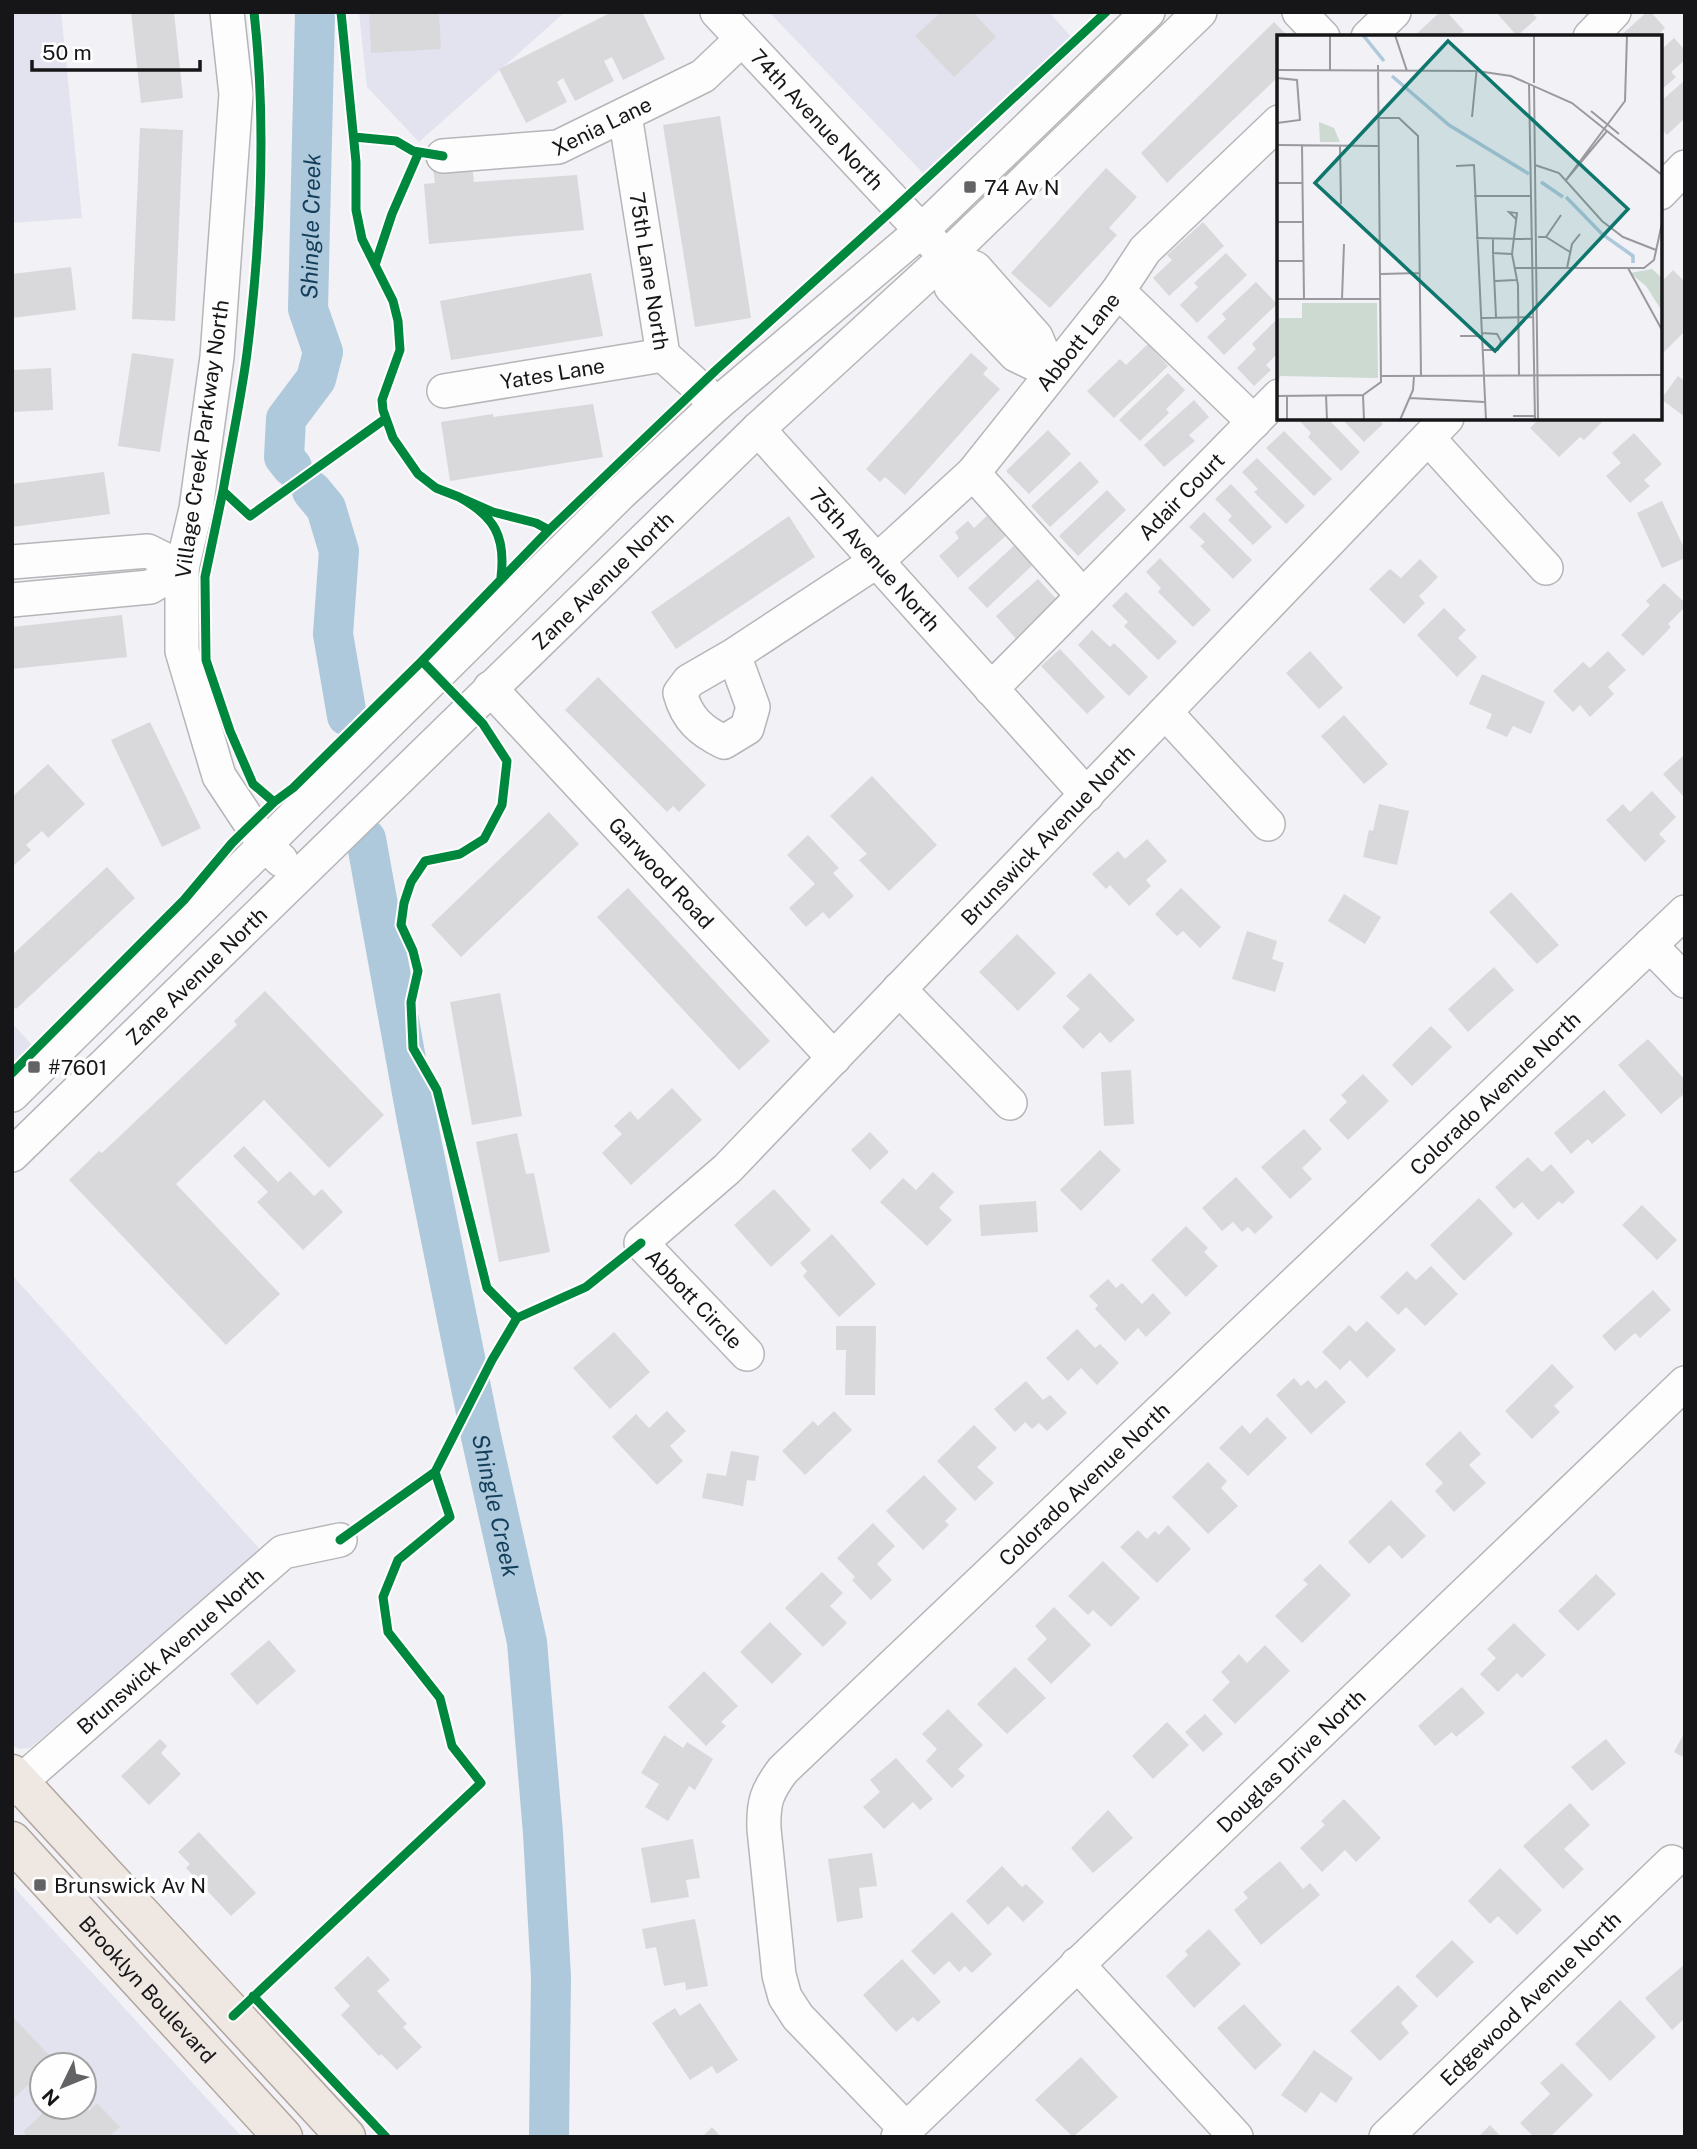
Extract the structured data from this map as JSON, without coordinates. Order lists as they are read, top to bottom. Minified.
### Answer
{"streets":{"main road":["Brooklyn Boulevard"],"street":["74th Avenue North","Xenia Lane","75th Lane North","Abbott Lane","Yates Lane","Village Creek Parkway North","Adair Court","75th Avenue North","Zane Avenue North","Brunswick Avenue North","Garwood Road","Colorado Avenue North","Abbott Circle","Douglas Drive North","Edgewood Avenue North"]},"crossings":[["74th Avenue North","Xenia Lane"],["74th Avenue North","Zane Avenue North"],["Xenia Lane","75th Lane North"],["75th Lane North","Yates Lane"],["75th Lane North","Zane Avenue North"],["Abbott Lane","75th Avenue North"],["Village Creek Parkway North","Zane Avenue North"],["75th Avenue North","Zane Avenue North"],["75th Avenue North","Brunswick Avenue North"],["Zane Avenue North","Garwood Road"],["Brunswick Avenue North","Garwood Road"],["Brunswick Avenue North","Abbott Circle"],["Colorado Avenue North","Douglas Drive North"]],"water":["Shingle Creek"],"places":{"transit":["74 Av N","#7601","Brunswick Av N"]},"scale_bar":"50 m","north":"bottom left"}
